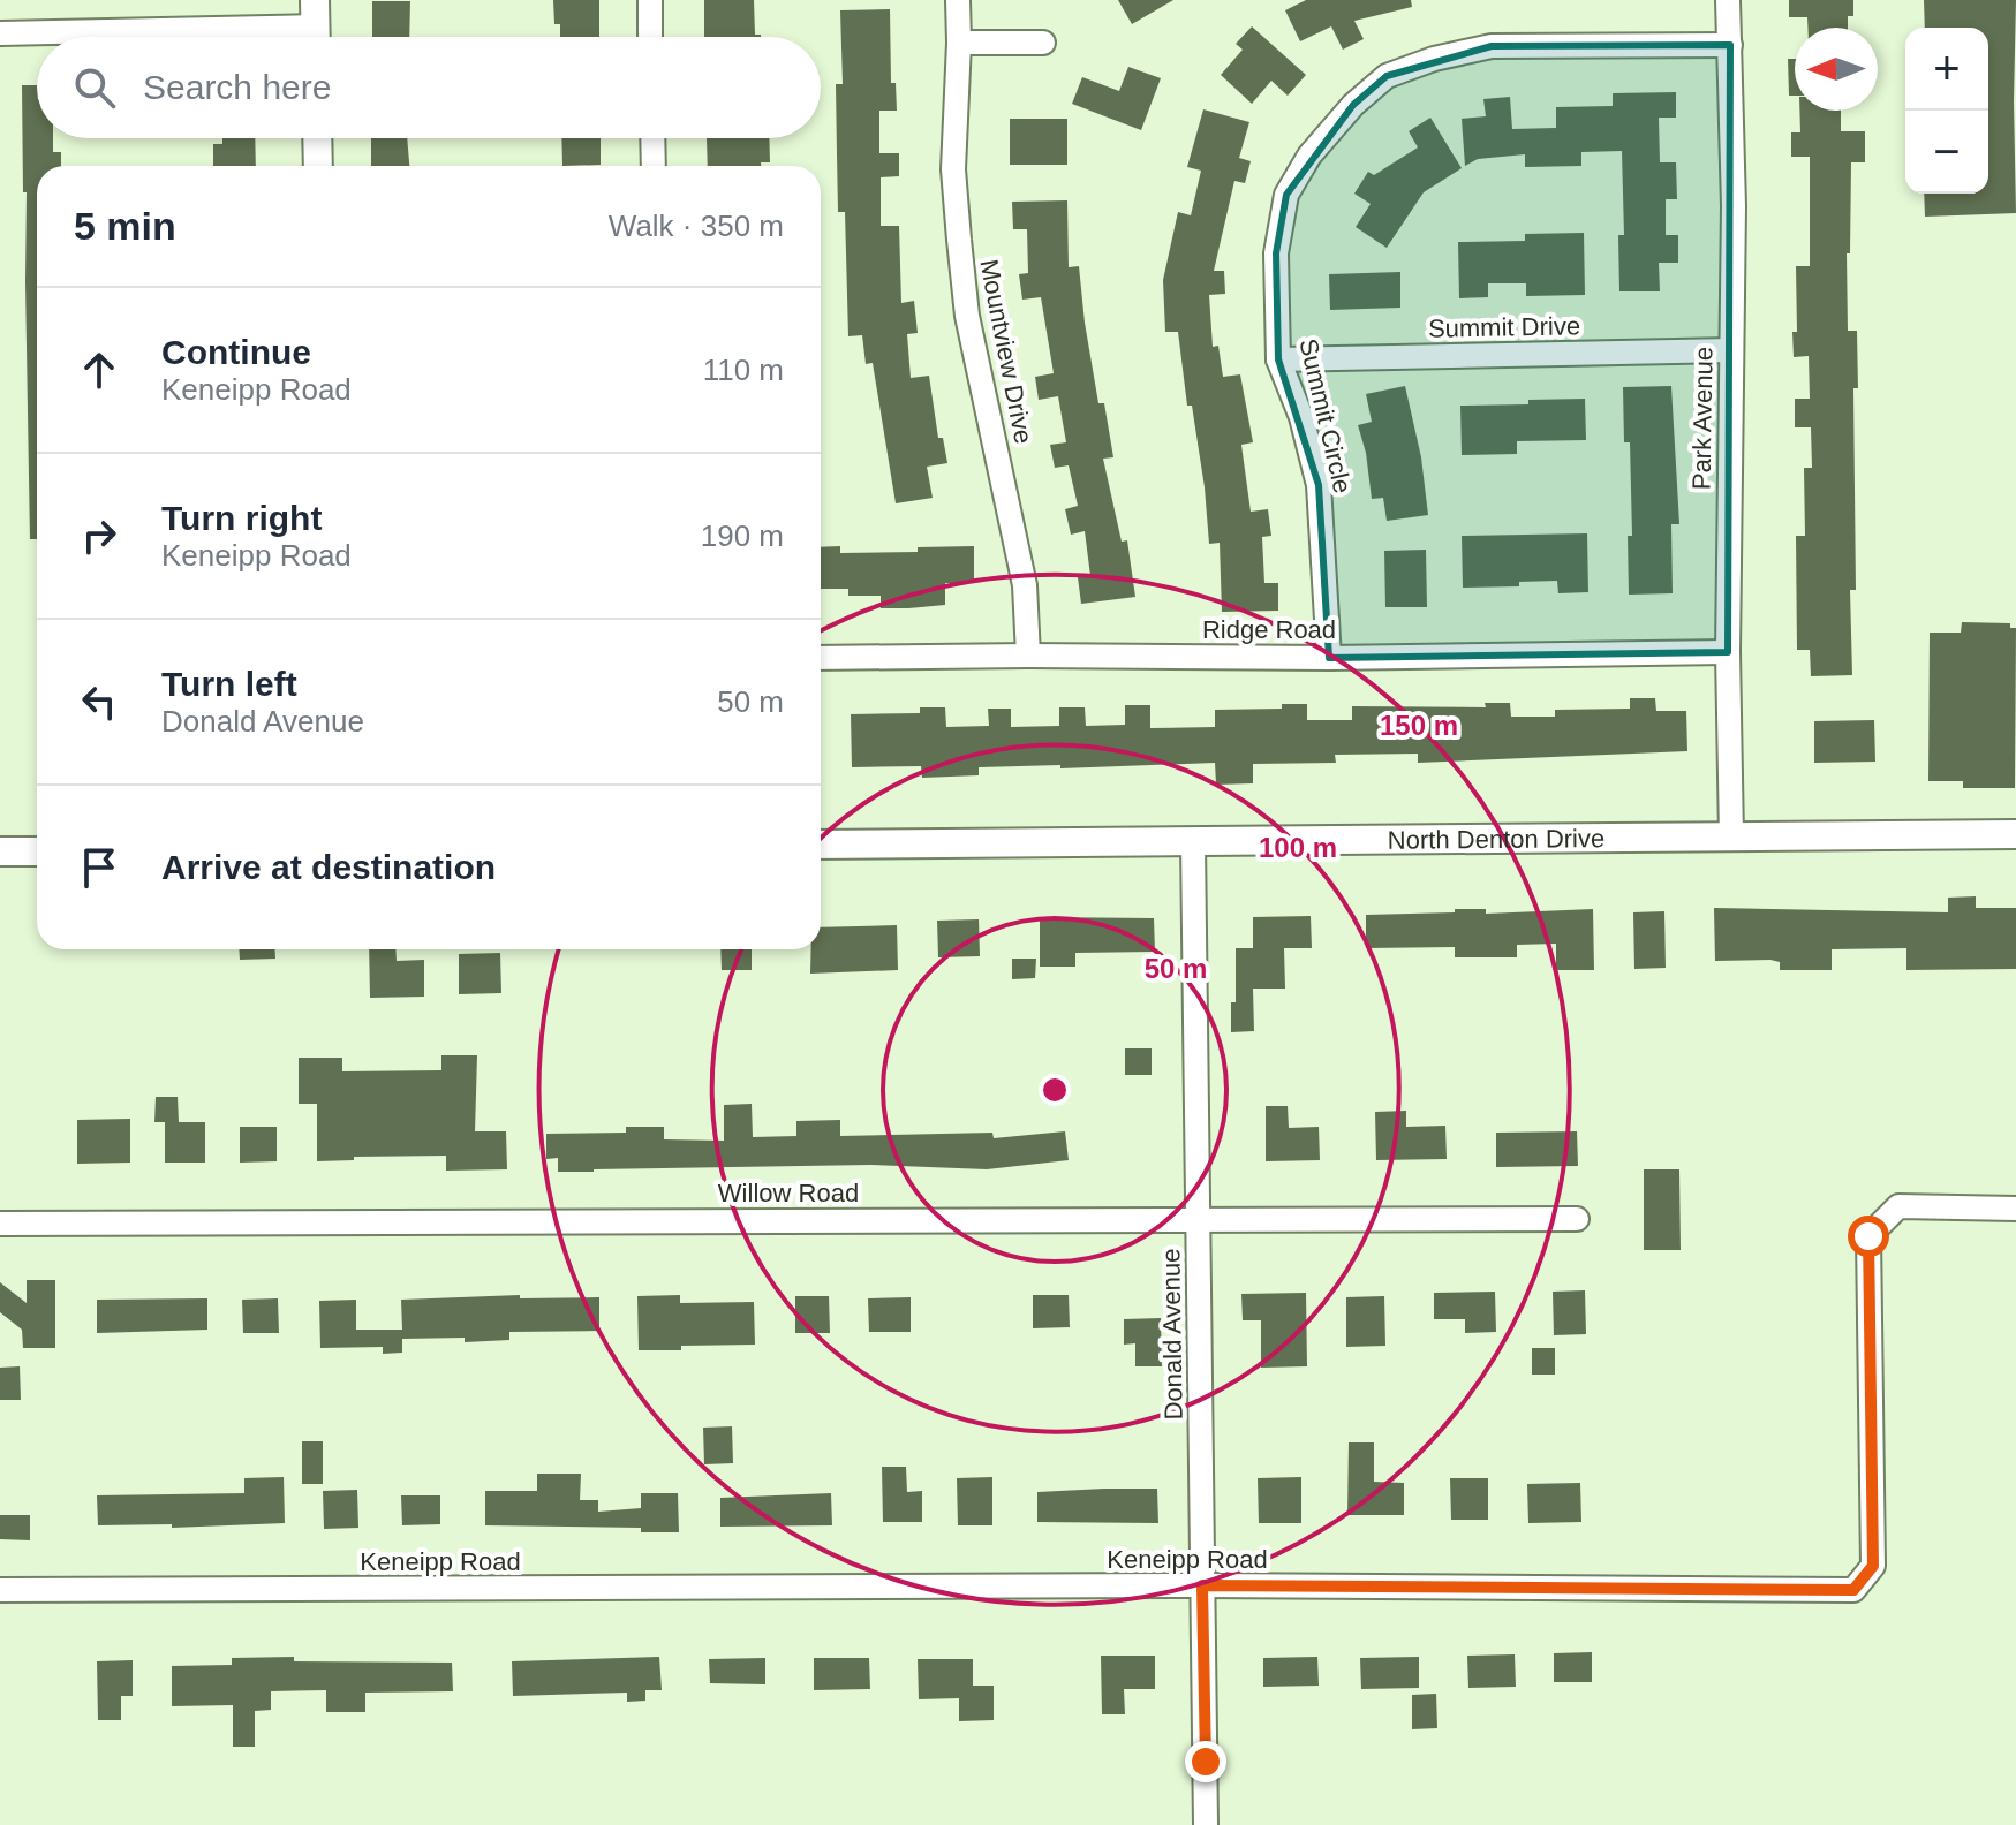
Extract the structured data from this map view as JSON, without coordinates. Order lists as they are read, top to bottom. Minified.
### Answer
{"streets":{"street":["Summit Drive","Mountview Drive","Summit Circle","Park Avenue","Ridge Road","North Denton Drive","Willow Road","Donald Avenue","Keneipp Road"]},"crossings":[["Summit Drive","Summit Circle"],["Summit Drive","Park Avenue"],["Mountview Drive","Ridge Road"],["Summit Circle","Park Avenue"],["Summit Circle","Ridge Road"],["Park Avenue","Ridge Road"],["Park Avenue","North Denton Drive"],["North Denton Drive","Donald Avenue"],["Willow Road","Donald Avenue"],["Donald Avenue","Keneipp Road"]],"north":"left","page":{"map_buttons":["+","−"],"search":"Search here","heading":["5 min","Walk · 350 m"],"list":[["Continue","Keneipp Road","110 m"],["Turn right","Keneipp Road","190 m"],["Turn left","Donald Avenue","50 m"],"Arrive at destination"]},"rings":["150 m","100 m","50 m"]}
